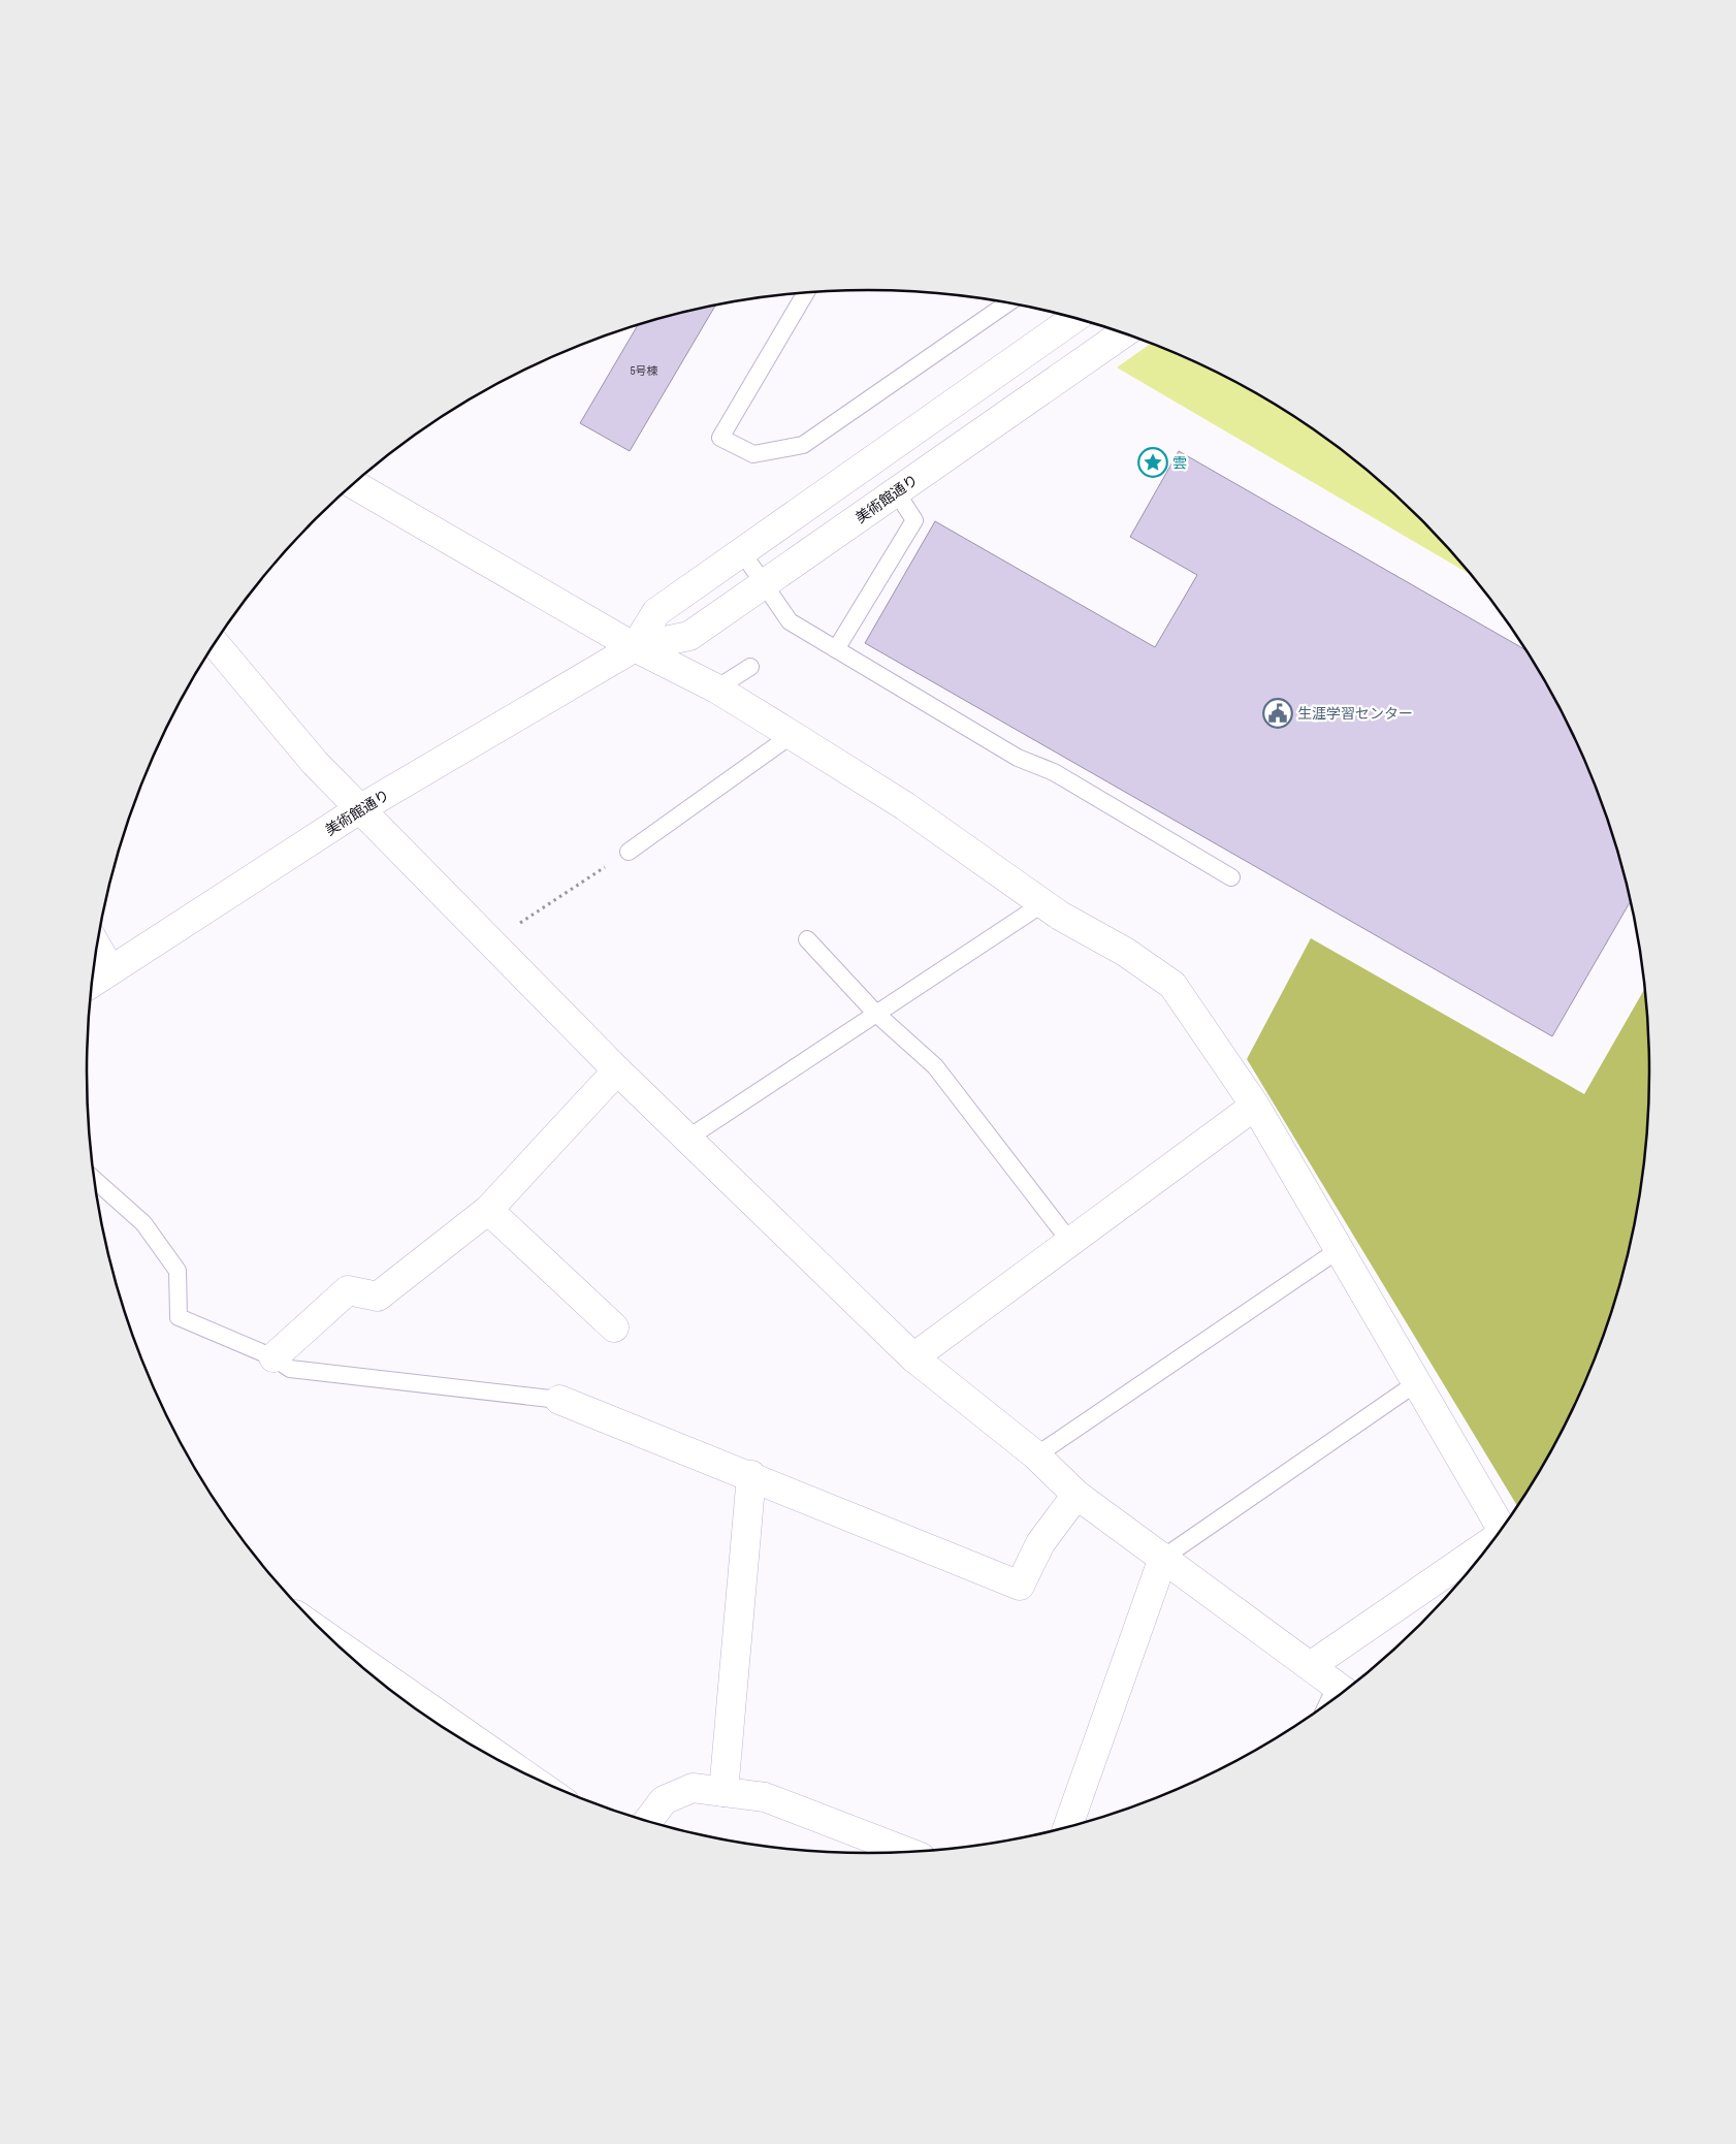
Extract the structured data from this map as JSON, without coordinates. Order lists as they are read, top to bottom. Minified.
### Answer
{"streets":{"street":["美術館通り"]},"places":{"place":["雲"],"public building":["生涯学習センター"]},"house_numbers":["5号棟"]}
